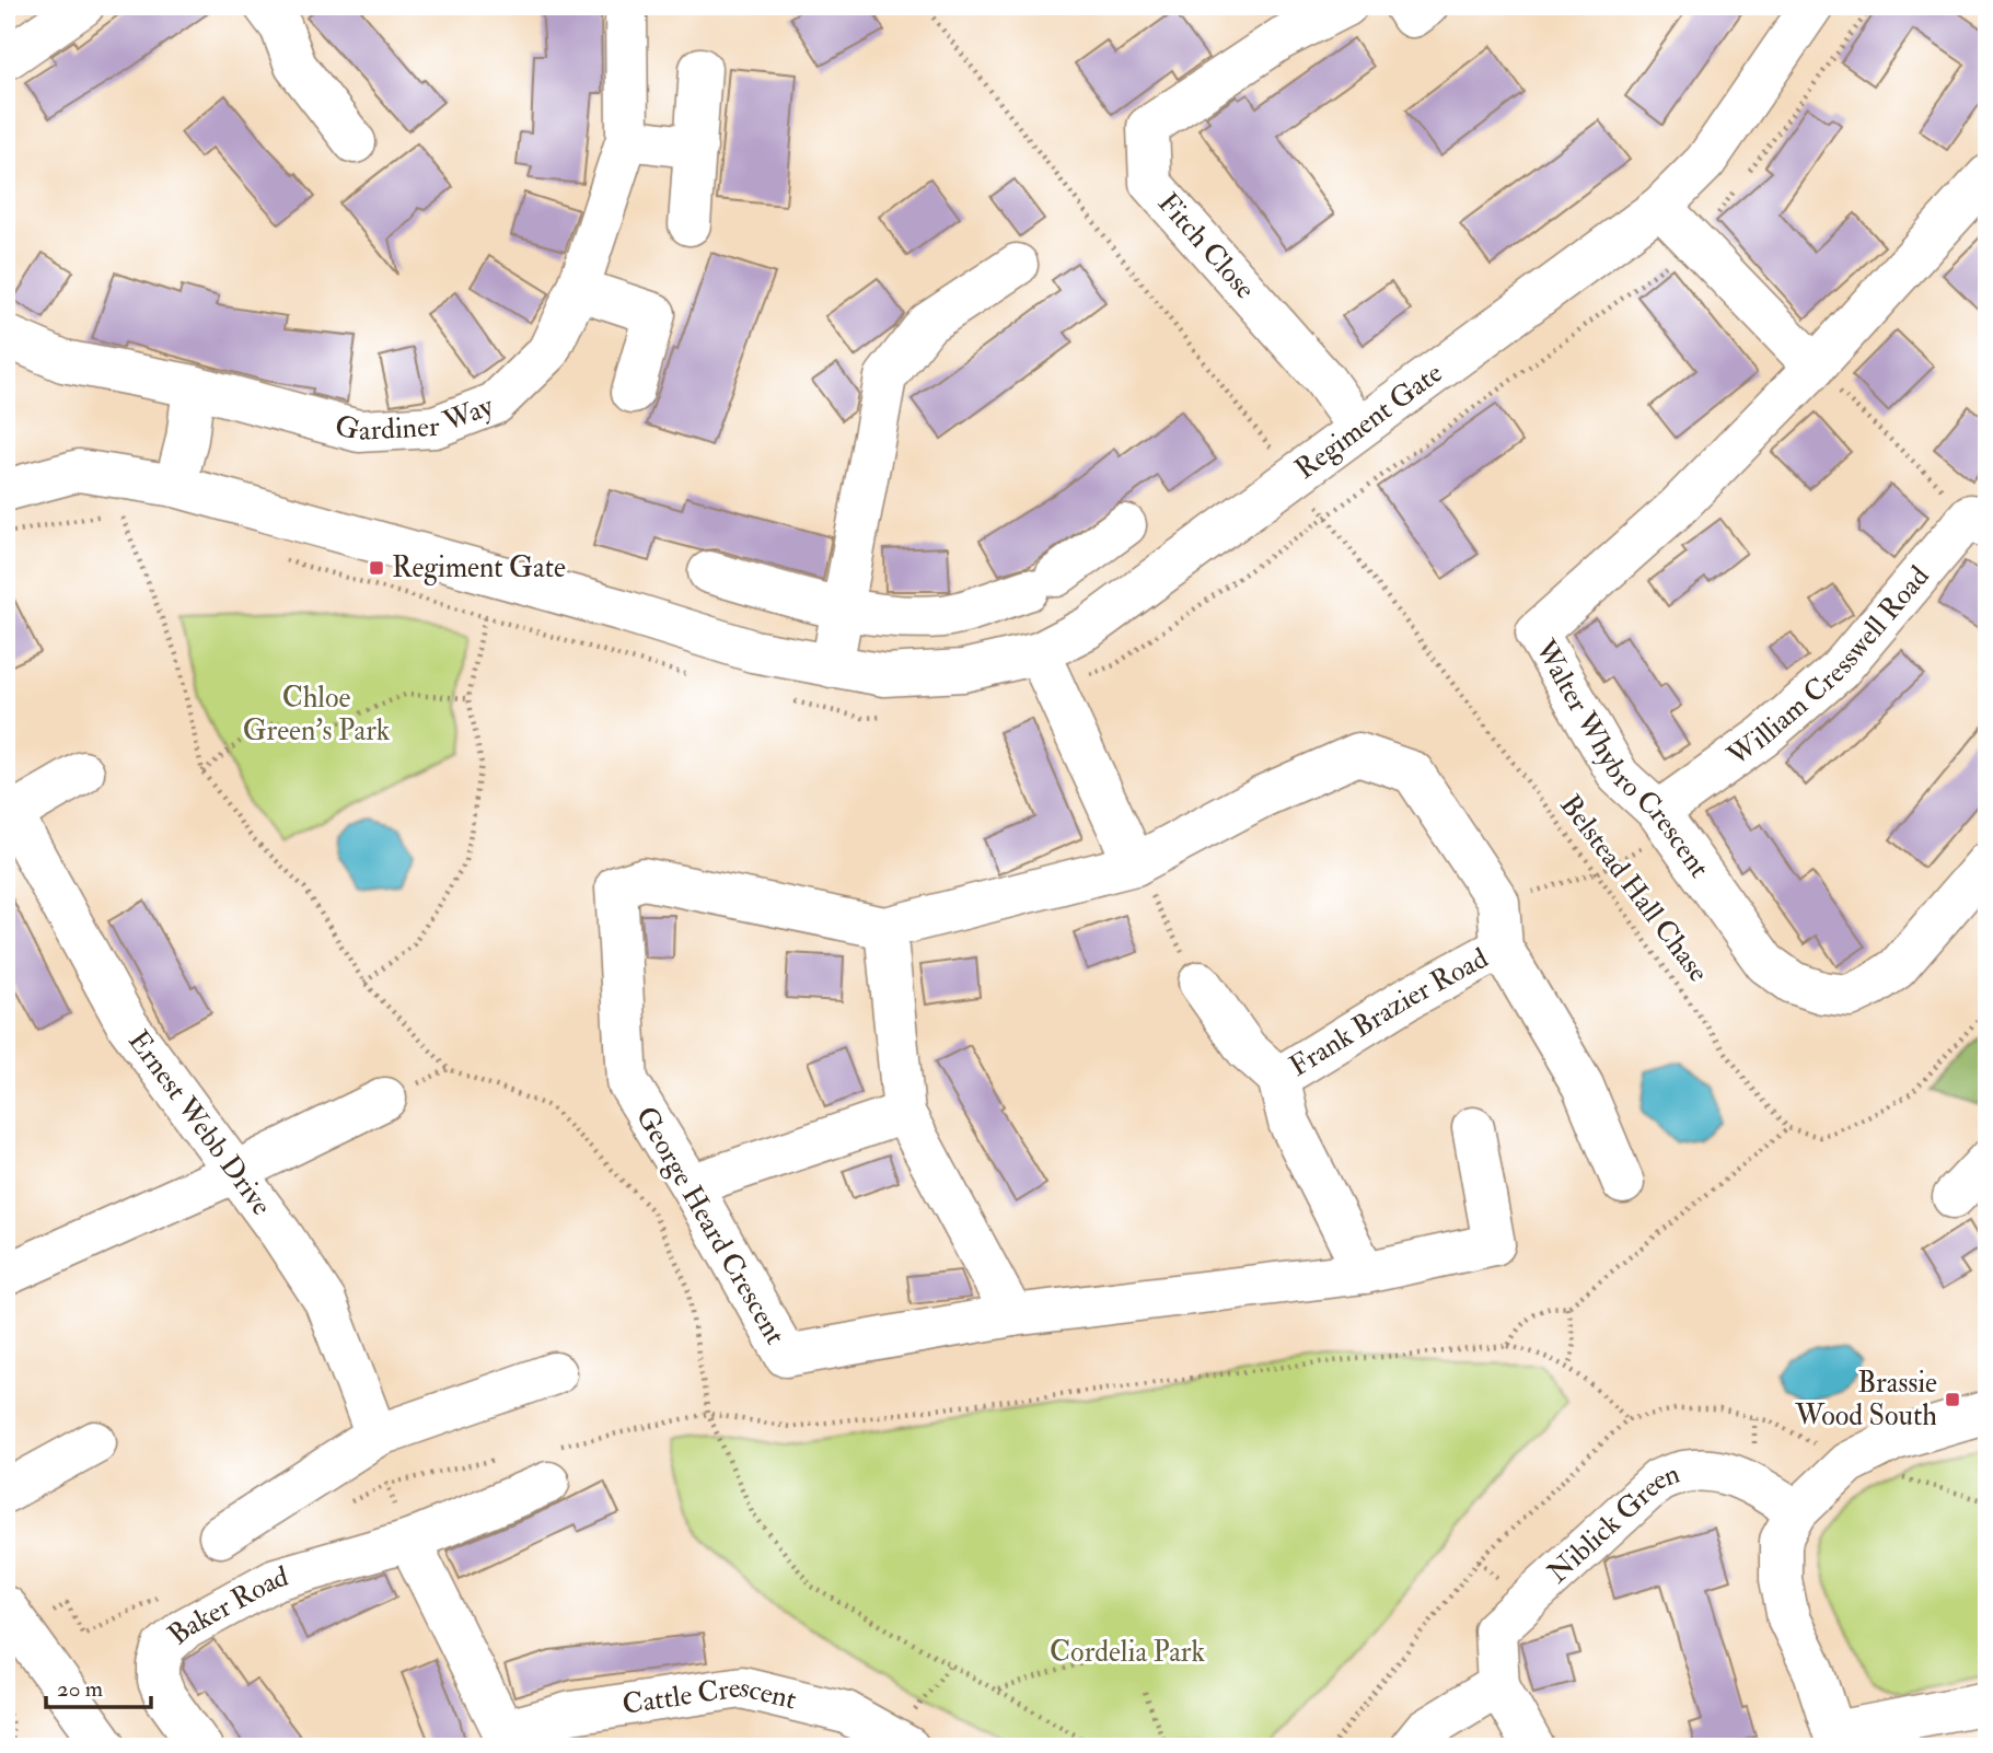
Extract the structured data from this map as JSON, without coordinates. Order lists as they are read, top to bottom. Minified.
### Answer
{"streets":{"street":["Fitch Close","Gardiner Way","Regiment Gate","William Cresswell Road","Walter Whybro Crescent","Frank Brazier Road","Ernest Webb Drive","George Heard Crescent","Niblick Green","Baker Road","Cattle Crescent"],"path":["Belstead Hall Chase"]},"crossings":[["Fitch Close","Regiment Gate"],["Regiment Gate","Belstead Hall Chase"],["William Cresswell Road","Walter Whybro Crescent"],["Frank Brazier Road","George Heard Crescent"]],"parks":["Chloe Green's Park","Cordelia Park"],"places":{"transit":["Regiment Gate","Brassie Wood South"]},"scale_bar":"20 m"}
